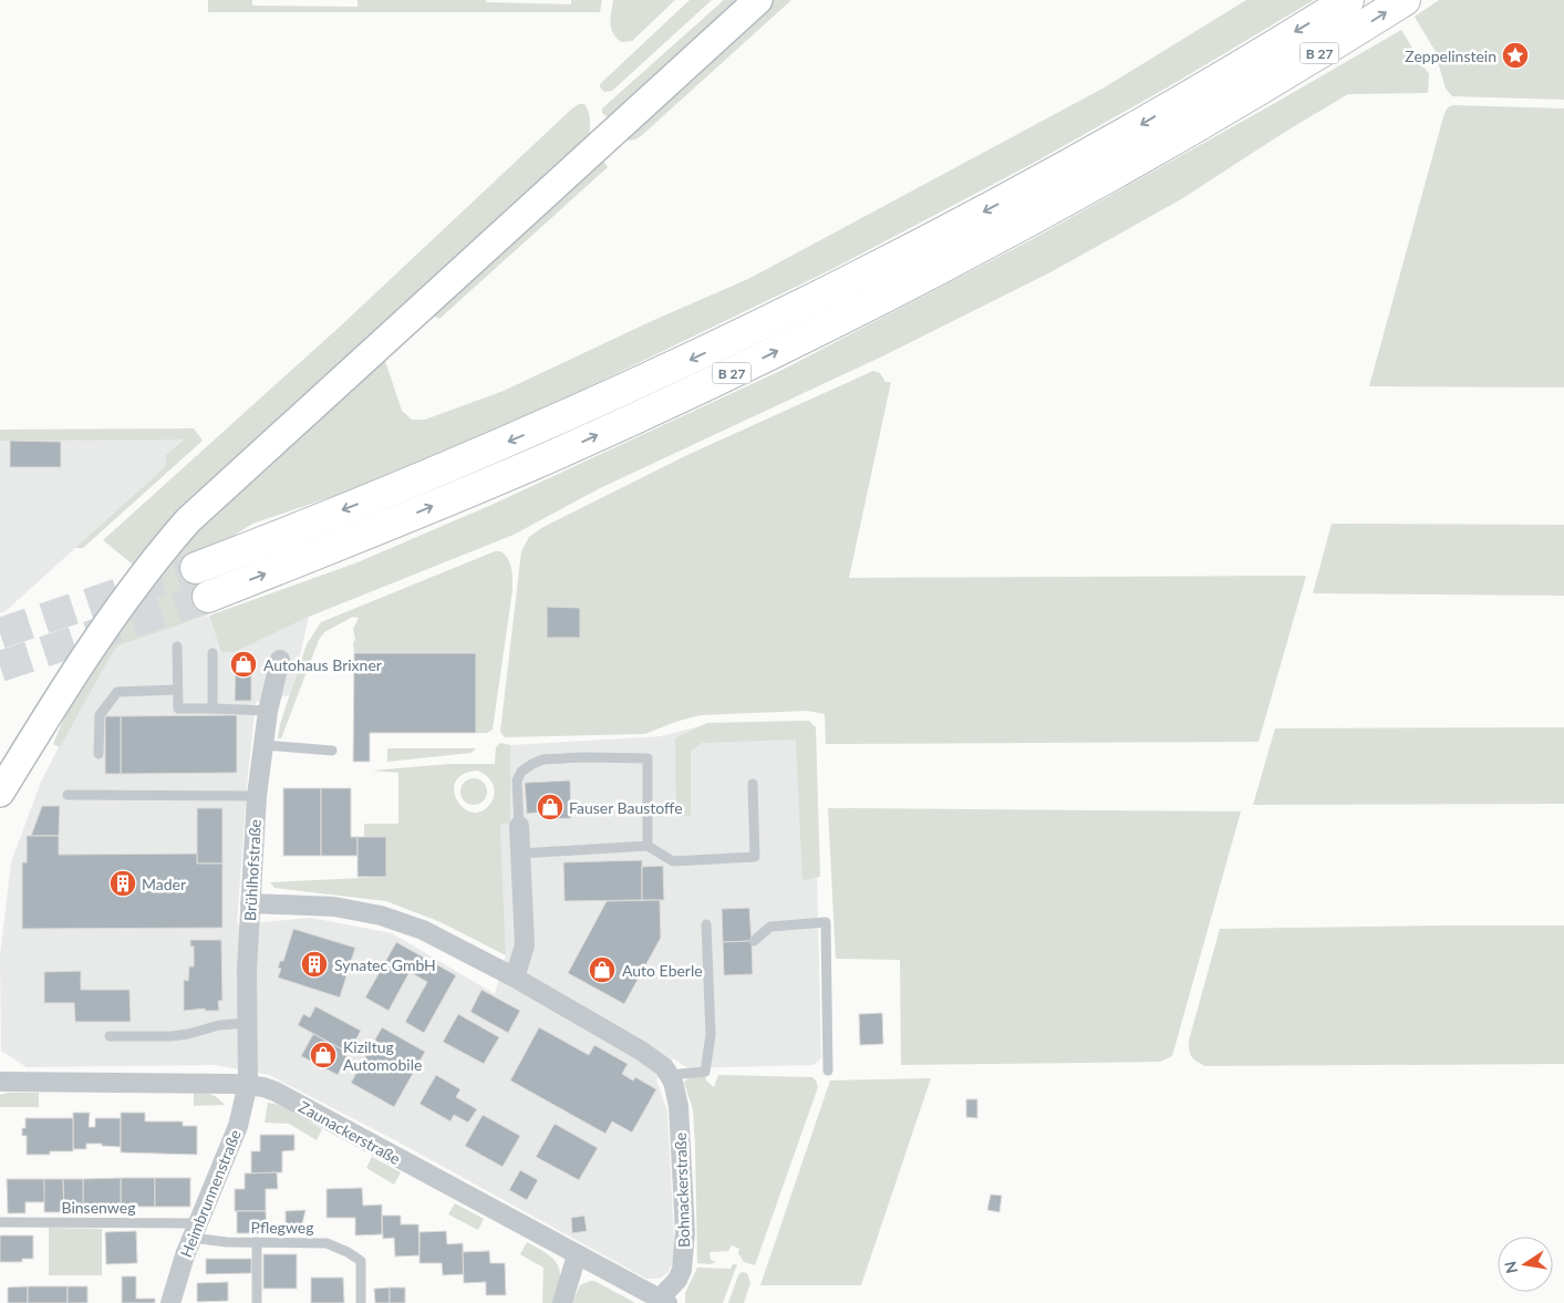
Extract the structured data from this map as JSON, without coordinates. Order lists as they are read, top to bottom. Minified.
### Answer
{"streets":{"highway":["B 27"],"street":["Brühlhofstraße","Zaunackerstraße","Bohnackerstraße","Heimbrunnenstraße"],"lane":["Binsenweg","Pflegweg"]},"crossings":[["Brühlhofstraße","Zaunackerstraße"],["Brühlhofstraße","Heimbrunnenstraße"],["Zaunackerstraße","Bohnackerstraße"],["Zaunackerstraße","Heimbrunnenstraße"],["Heimbrunnenstraße","Binsenweg"],["Heimbrunnenstraße","Pflegweg"],["Binsenweg","Pflegweg"]],"places":{"place":["Zeppelinstein"],"shop":["Autohaus Brixner","Fauser Baustoffe","Auto Eberle","Kiziltug Automobile"],"building":["Mader","Synatec GmbH"]},"north":"left"}
